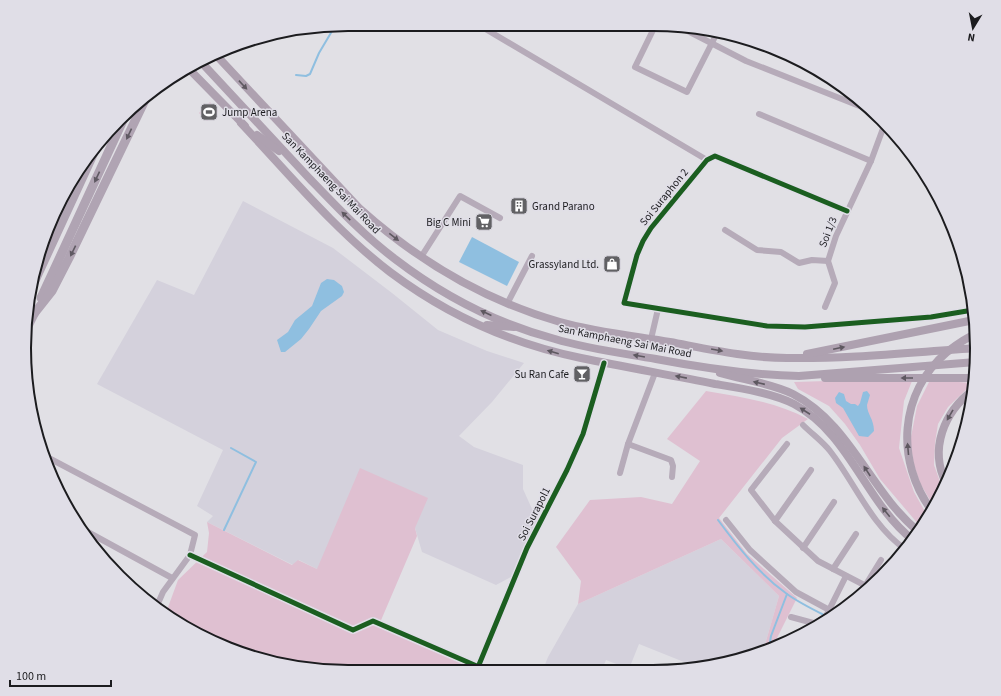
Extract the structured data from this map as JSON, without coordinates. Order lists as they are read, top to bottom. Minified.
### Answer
{"streets":{"main road":["San Kamphaeng Sai Mai Road"],"street":["Soi Suraphon 2","Soi 1/3","Soi Surapol1"]},"crossings":[["Soi Suraphon 2","Soi 1/3"]],"places":{"sports":["Jump Arena"],"building":["Grand Parano"],"supermarket":["Big C Mini"],"shop":["Grassyland Ltd."],"bar":["Su Ran Cafe"]},"scale_bar":"100 m","north":"bottom"}
